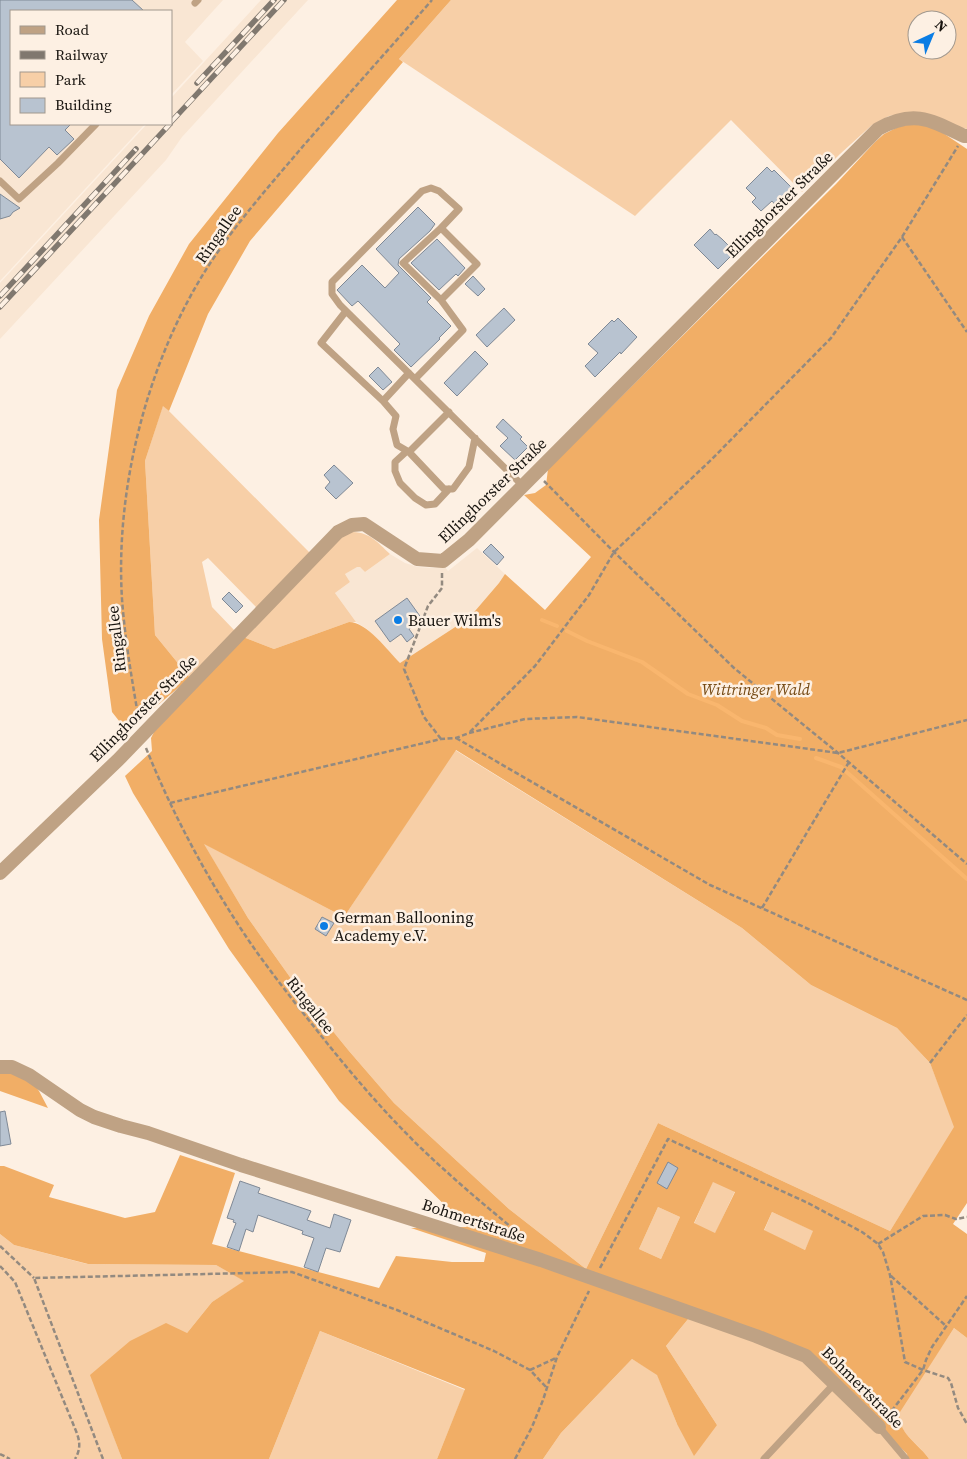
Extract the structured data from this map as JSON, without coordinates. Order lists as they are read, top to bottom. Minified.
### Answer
{"streets":{"street":["Ellinghorster Straße","Bohmertstraße"],"path":["Ringallee"]},"crossings":[["Ellinghorster Straße","Ringallee"],["Ringallee","Bohmertstraße"]],"parks":["Wittringer Wald"],"places":["Bauer Wilm's","German Ballooning Academy e.V."],"legend":["Road","Railway","Park","Building"],"north":"top right"}
